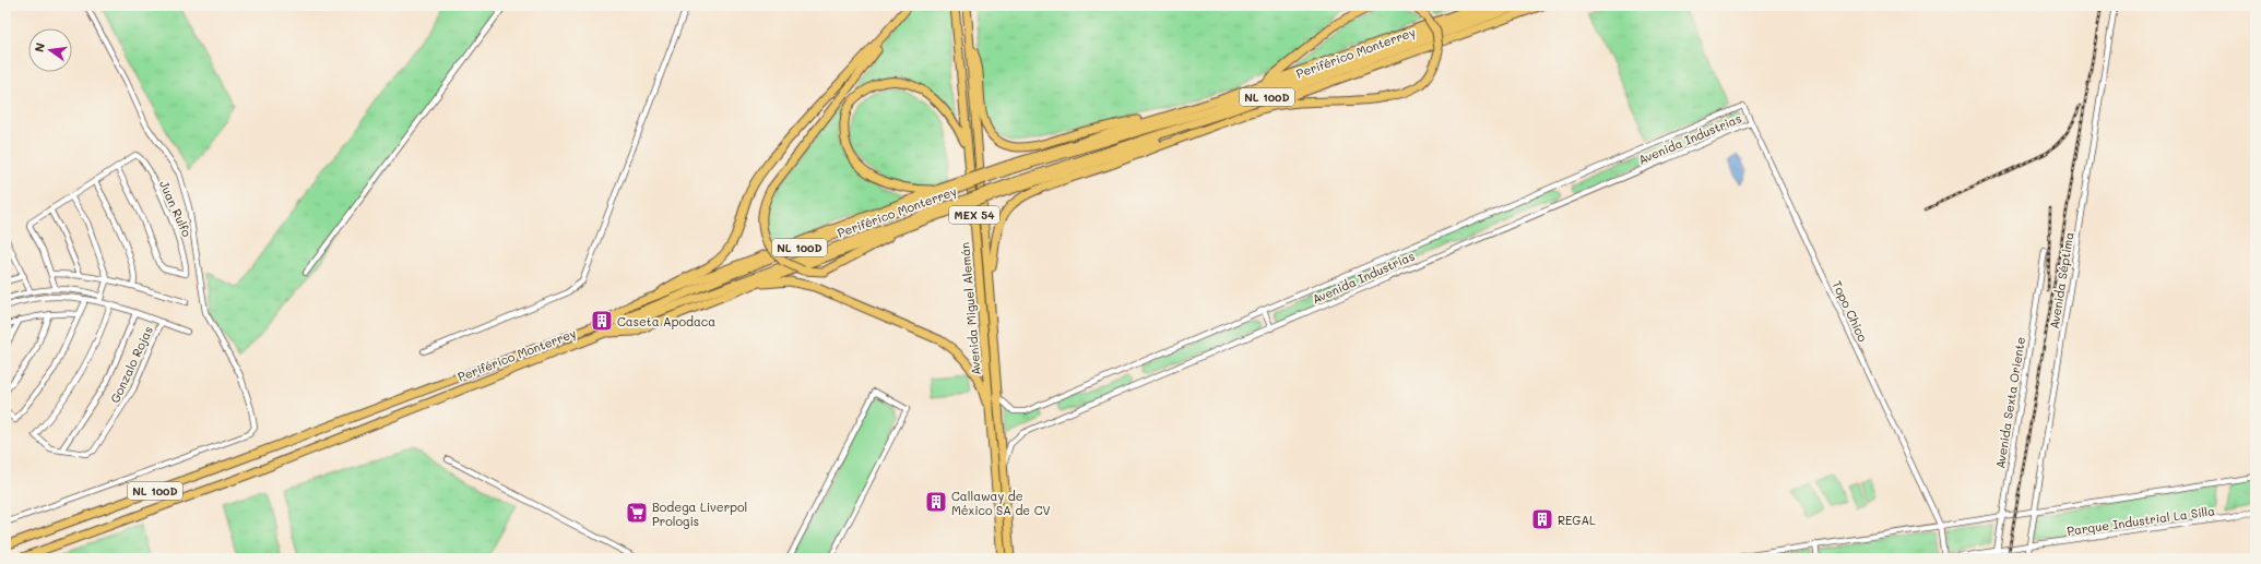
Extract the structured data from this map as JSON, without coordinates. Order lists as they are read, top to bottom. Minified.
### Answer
{"streets":{"highway":["Periférico Monterrey","NL 100D","MEX 54","Avenida Miguel Alemán"],"street":["Avenida Industrias","Juan Rulfo","Avenida Séptima","Topo Chico","Gonzalo Rojas","Avenida Sexta Oriente","Parque Industrial La Silla"]},"crossings":[["Avenida Industrias","Avenida Miguel Alemán"],["Avenida Industrias","Topo Chico"],["Avenida Séptima","Parque Industrial La Silla"],["Topo Chico","Parque Industrial La Silla"],["Avenida Sexta Oriente","Parque Industrial La Silla"]],"places":{"building":["Caseta Apodaca","Callaway de México SA de CV","REGAL"],"supermarket":["Bodega Liverpol Prologis"]},"north":"left"}
